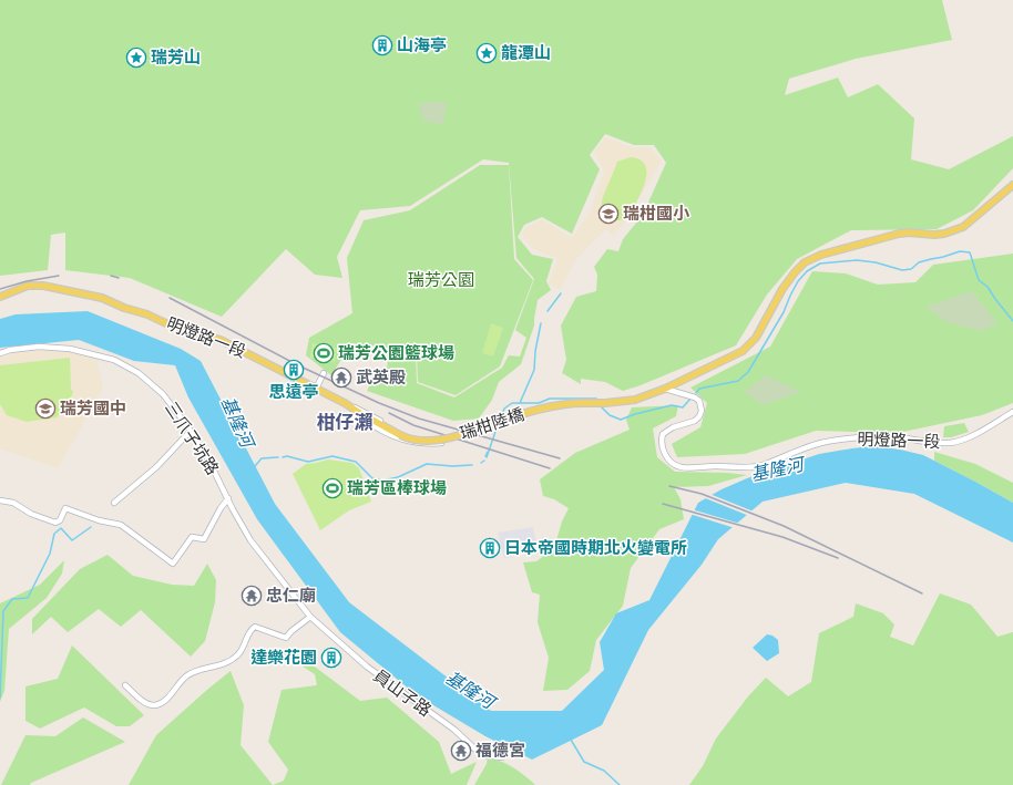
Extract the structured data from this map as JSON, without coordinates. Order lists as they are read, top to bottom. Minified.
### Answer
{"streets":{"main road":["明燈路一段","瑞柑陸橋"],"street":["三爪子坑路","員山子路"]},"crossings":[["明燈路一段","瑞柑陸橋"],["三爪子坑路","員山子路"]],"districts":["柑仔瀨"],"water":["基隆河"],"parks":["瑞芳公園"],"places":{"building":["山海亭","思遠亭","日本帝國時期北火變電所","達樂花園"],"place":["龍潭山","瑞芳山"],"school or university":["瑞柑國小","瑞芳國中"],"sports":["瑞芳公園籃球場","瑞芳區棒球場"],"temple":["武英殿","忠仁廟","福德宮"]}}
